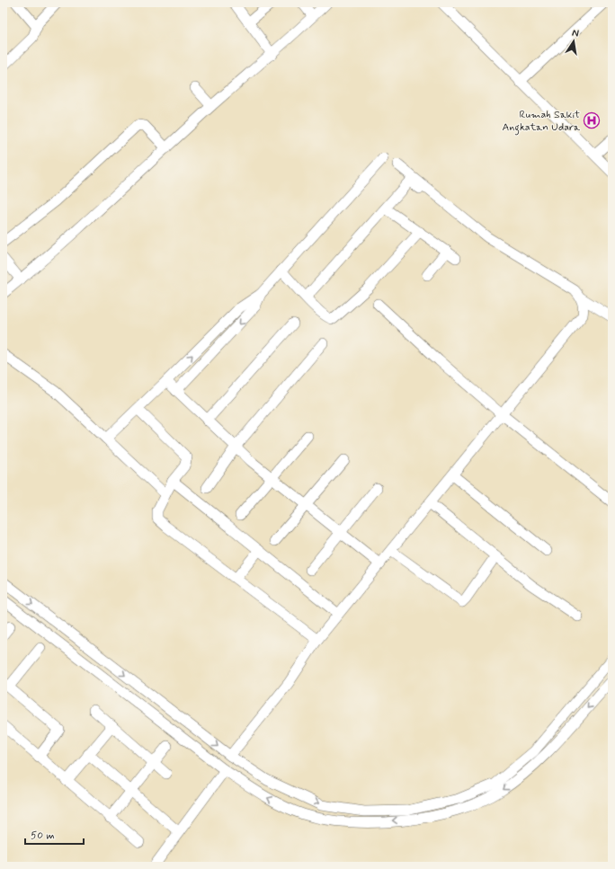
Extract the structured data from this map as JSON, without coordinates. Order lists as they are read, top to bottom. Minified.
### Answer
{"places":{"hospital":["Rumah Sakit Angkatan Udara"]},"scale_bar":"50 m","north":"top"}
